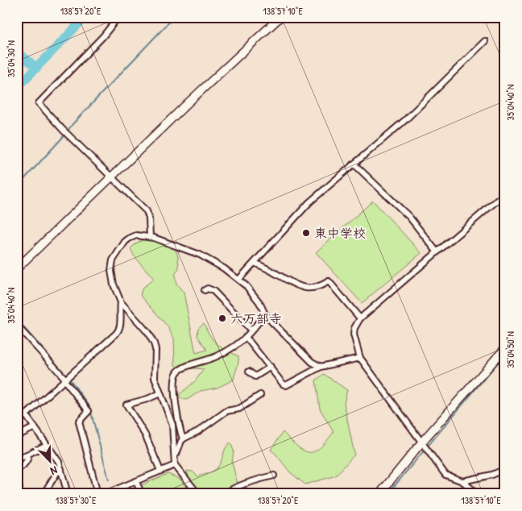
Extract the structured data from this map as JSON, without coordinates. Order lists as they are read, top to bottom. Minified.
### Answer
{"places":["東中学校","六万部寺"],"north":"bottom right","coordinates":["138°57'20\"E","138°57'10\"E","35°04'30\"N","35°04'40\"N","35°04'50\"N","138°57'30\"E"]}
